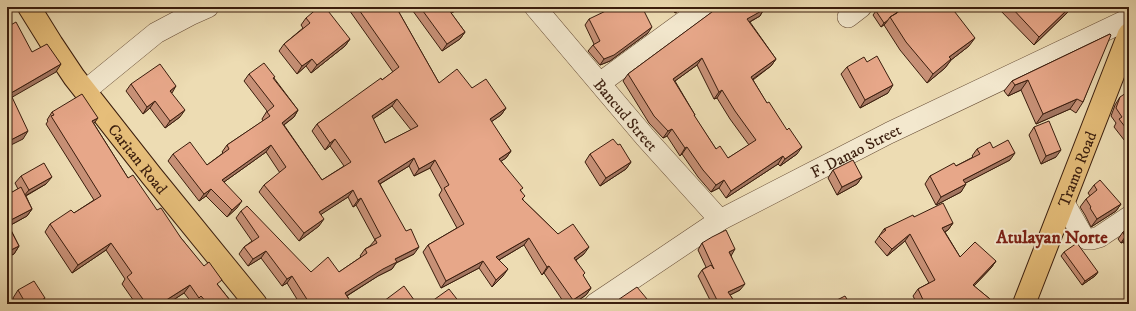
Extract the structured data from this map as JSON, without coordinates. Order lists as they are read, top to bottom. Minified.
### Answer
{"streets":{"main road":["Caritan Road","Tramo Road"],"street":["Bancud Street","F. Danao Street"]},"crossings":[["Bancud Street","F. Danao Street"]],"districts":["Atulayan Norte"]}
